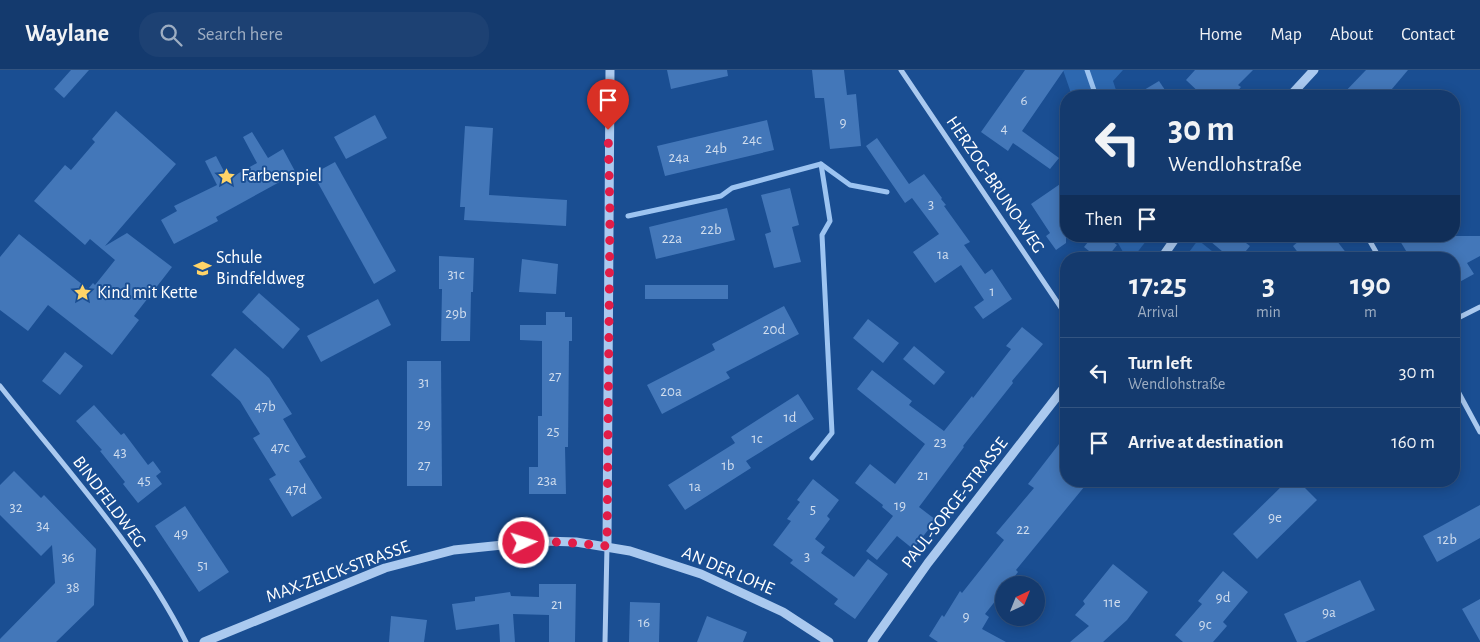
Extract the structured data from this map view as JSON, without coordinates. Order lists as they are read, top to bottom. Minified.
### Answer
{"streets":{"street":["HERZOG-BRUNO-WEG","BINDFELDWEG","PAUL-SORGE-STRASSE","AN DER LOHE","MAX-ZELCK-STRASSE"]},"crossings":[["AN DER LOHE","MAX-ZELCK-STRASSE"]],"places":{"place":["Farbenspiel","Kind mit Kette"],"school or university":["Schule Bindfeldweg"]},"house_numbers":["6","9","4","24c","24b","24a","3","22b","22a","1a","31c","1","29b","20d","27","31","20a","47b","1d","29","25","1c","23","47c","43","27","1b","21","45","23a","1a","47d","19","32","5","9e","34","22","49","12b","3","36","51","38","9d","11e","21","9a","9","16","9c"],"north":"top right","page":{"header":"Waylane","search":"Search here","nav":["Home","Map","About","Contact"],"turn":["30 m","Wendlohstraße"],"then":"Then","eta":["17:25","Arrival","3","min","190","m"],"list":[{"name":"Turn left","note":"Wendlohstraße","value":"30 m"},{"name":"Arrive at destination","value":"160 m"}]}}
